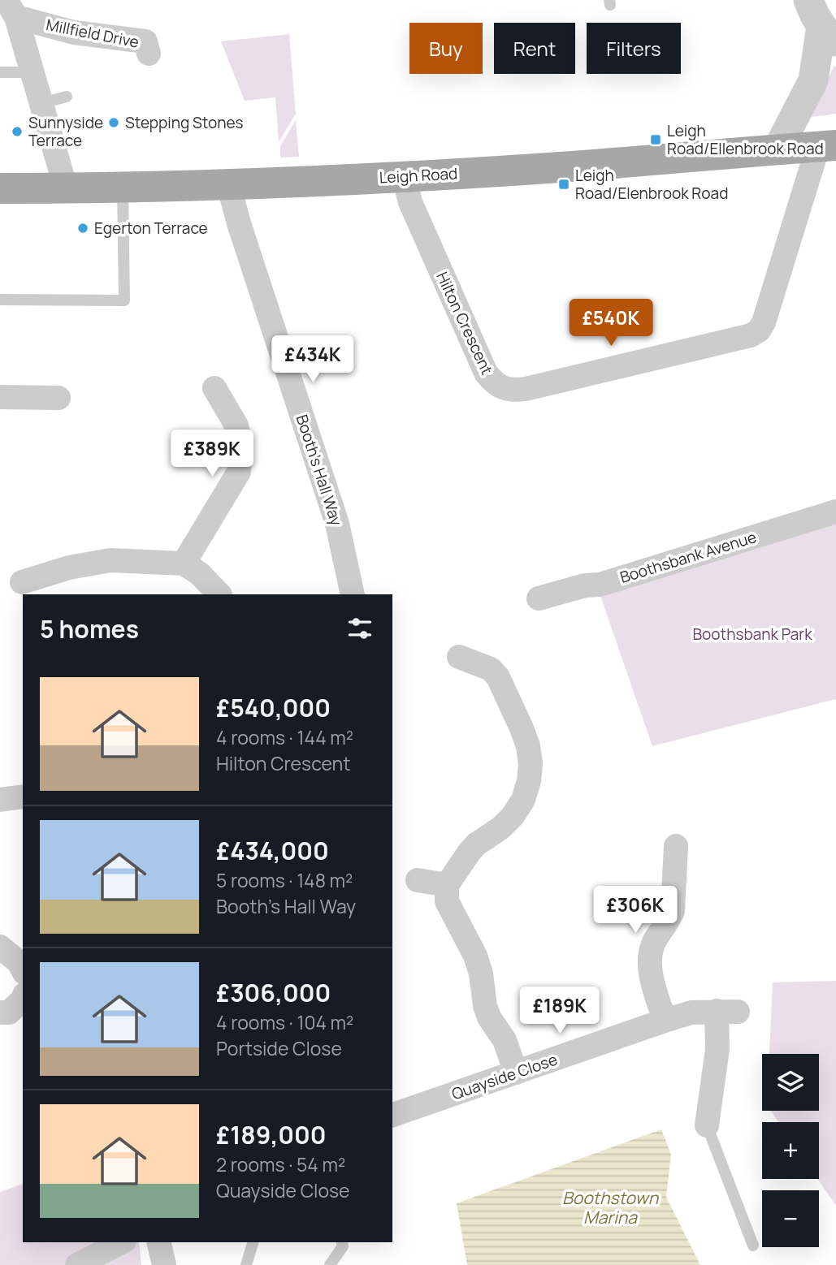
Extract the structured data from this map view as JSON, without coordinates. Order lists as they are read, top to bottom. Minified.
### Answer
{"streets":{"main road":["Leigh Road"],"street":["Millfield Drive","Hilton Crescent","Booth's Hall Way","Boothsbank Avenue","Quayside Close"]},"crossings":[["Leigh Road","Hilton Crescent"],["Leigh Road","Booth's Hall Way"]],"water":["Boothstown Marina"],"parks":["Boothsbank Park"],"places":{"other":["Stepping Stones","Sunnyside Terrace","Egerton Terrace"],"transit":["Leigh Road/Ellenbrook Road","Leigh Road/Elenbrook Road"]},"page":{"chip":["Buy","Rent","Filters"],"price":["£540K","£434K","£389K","£306K","£189K"],"heading":"5 homes","list":[{"name":"£540,000","note":"4 rooms · 144 m² · Hilton Crescent"},{"name":"£434,000","note":"5 rooms · 148 m² · Booth's Hall Way"},{"name":"£306,000","note":"4 rooms · 104 m² · Portside Close"},{"name":"£189,000","note":"2 rooms · 54 m² · Quayside Close"}],"map_buttons":["+","−"]}}
